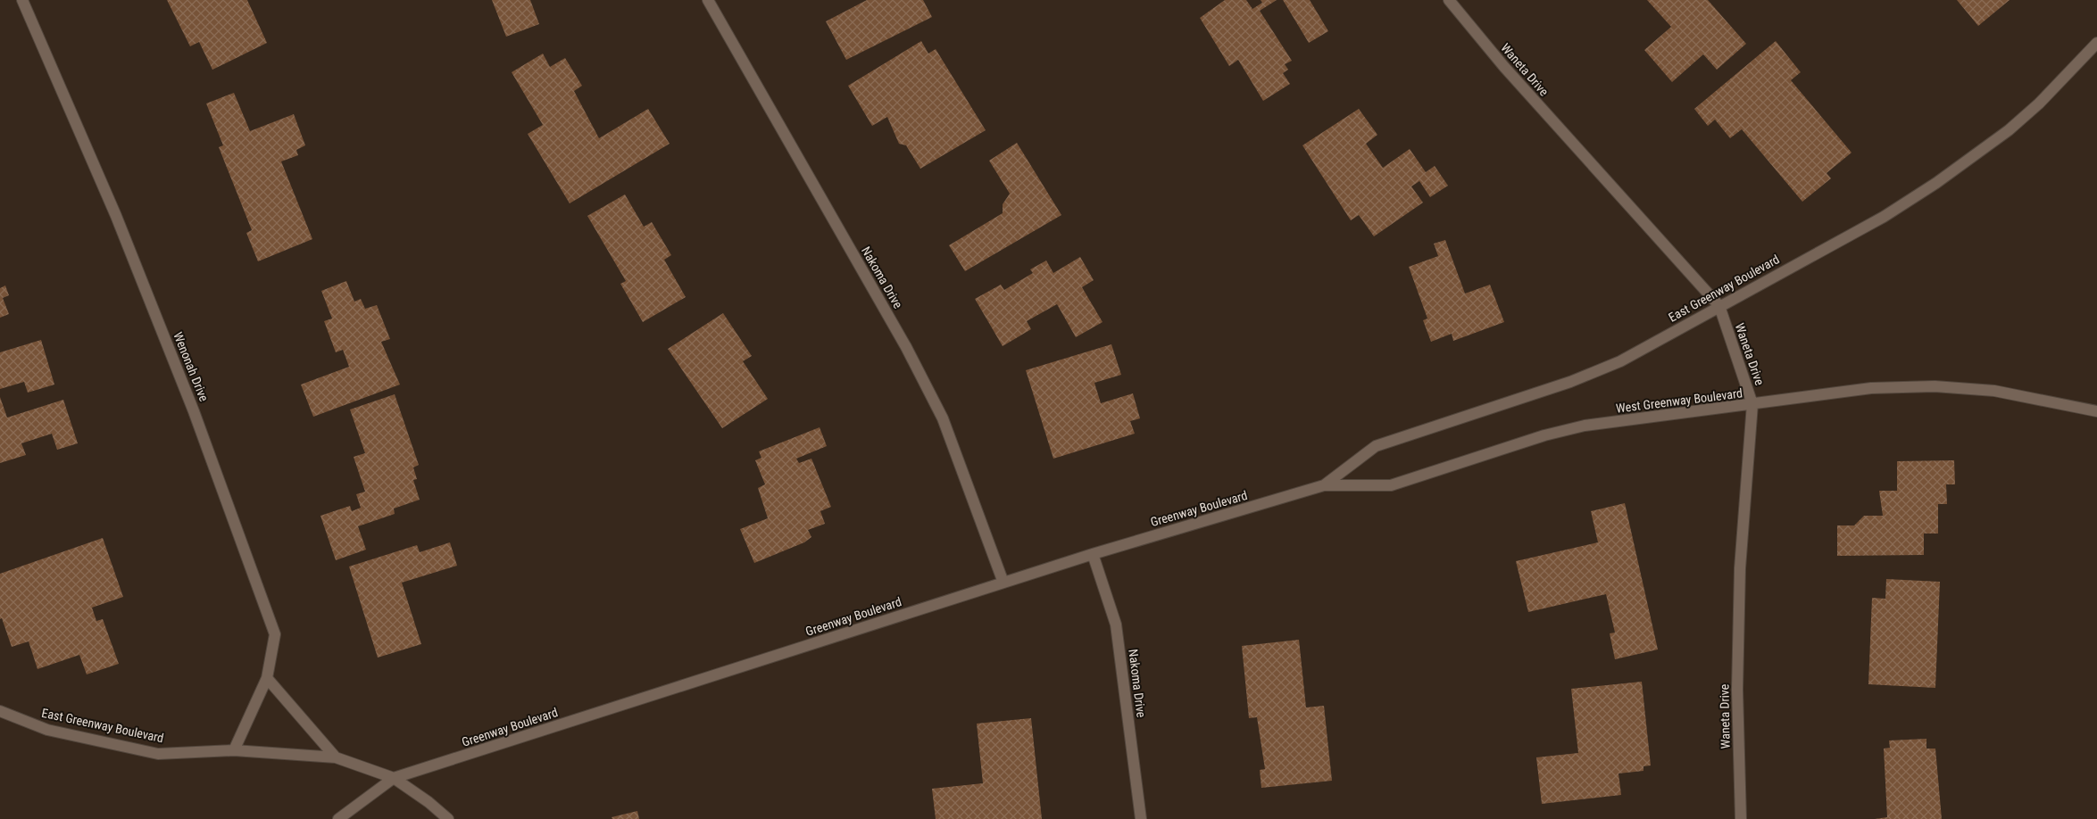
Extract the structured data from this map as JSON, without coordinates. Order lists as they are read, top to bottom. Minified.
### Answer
{"streets":{"street":["Waneta Drive","Nakoma Drive","East Greenway Boulevard","Wenonah Drive","West Greenway Boulevard","Greenway Boulevard"]},"crossings":[["Waneta Drive","East Greenway Boulevard"],["Waneta Drive","West Greenway Boulevard"],["Nakoma Drive","Greenway Boulevard"],["East Greenway Boulevard","Wenonah Drive"],["East Greenway Boulevard","West Greenway Boulevard"],["East Greenway Boulevard","Greenway Boulevard"],["West Greenway Boulevard","Greenway Boulevard"]]}
